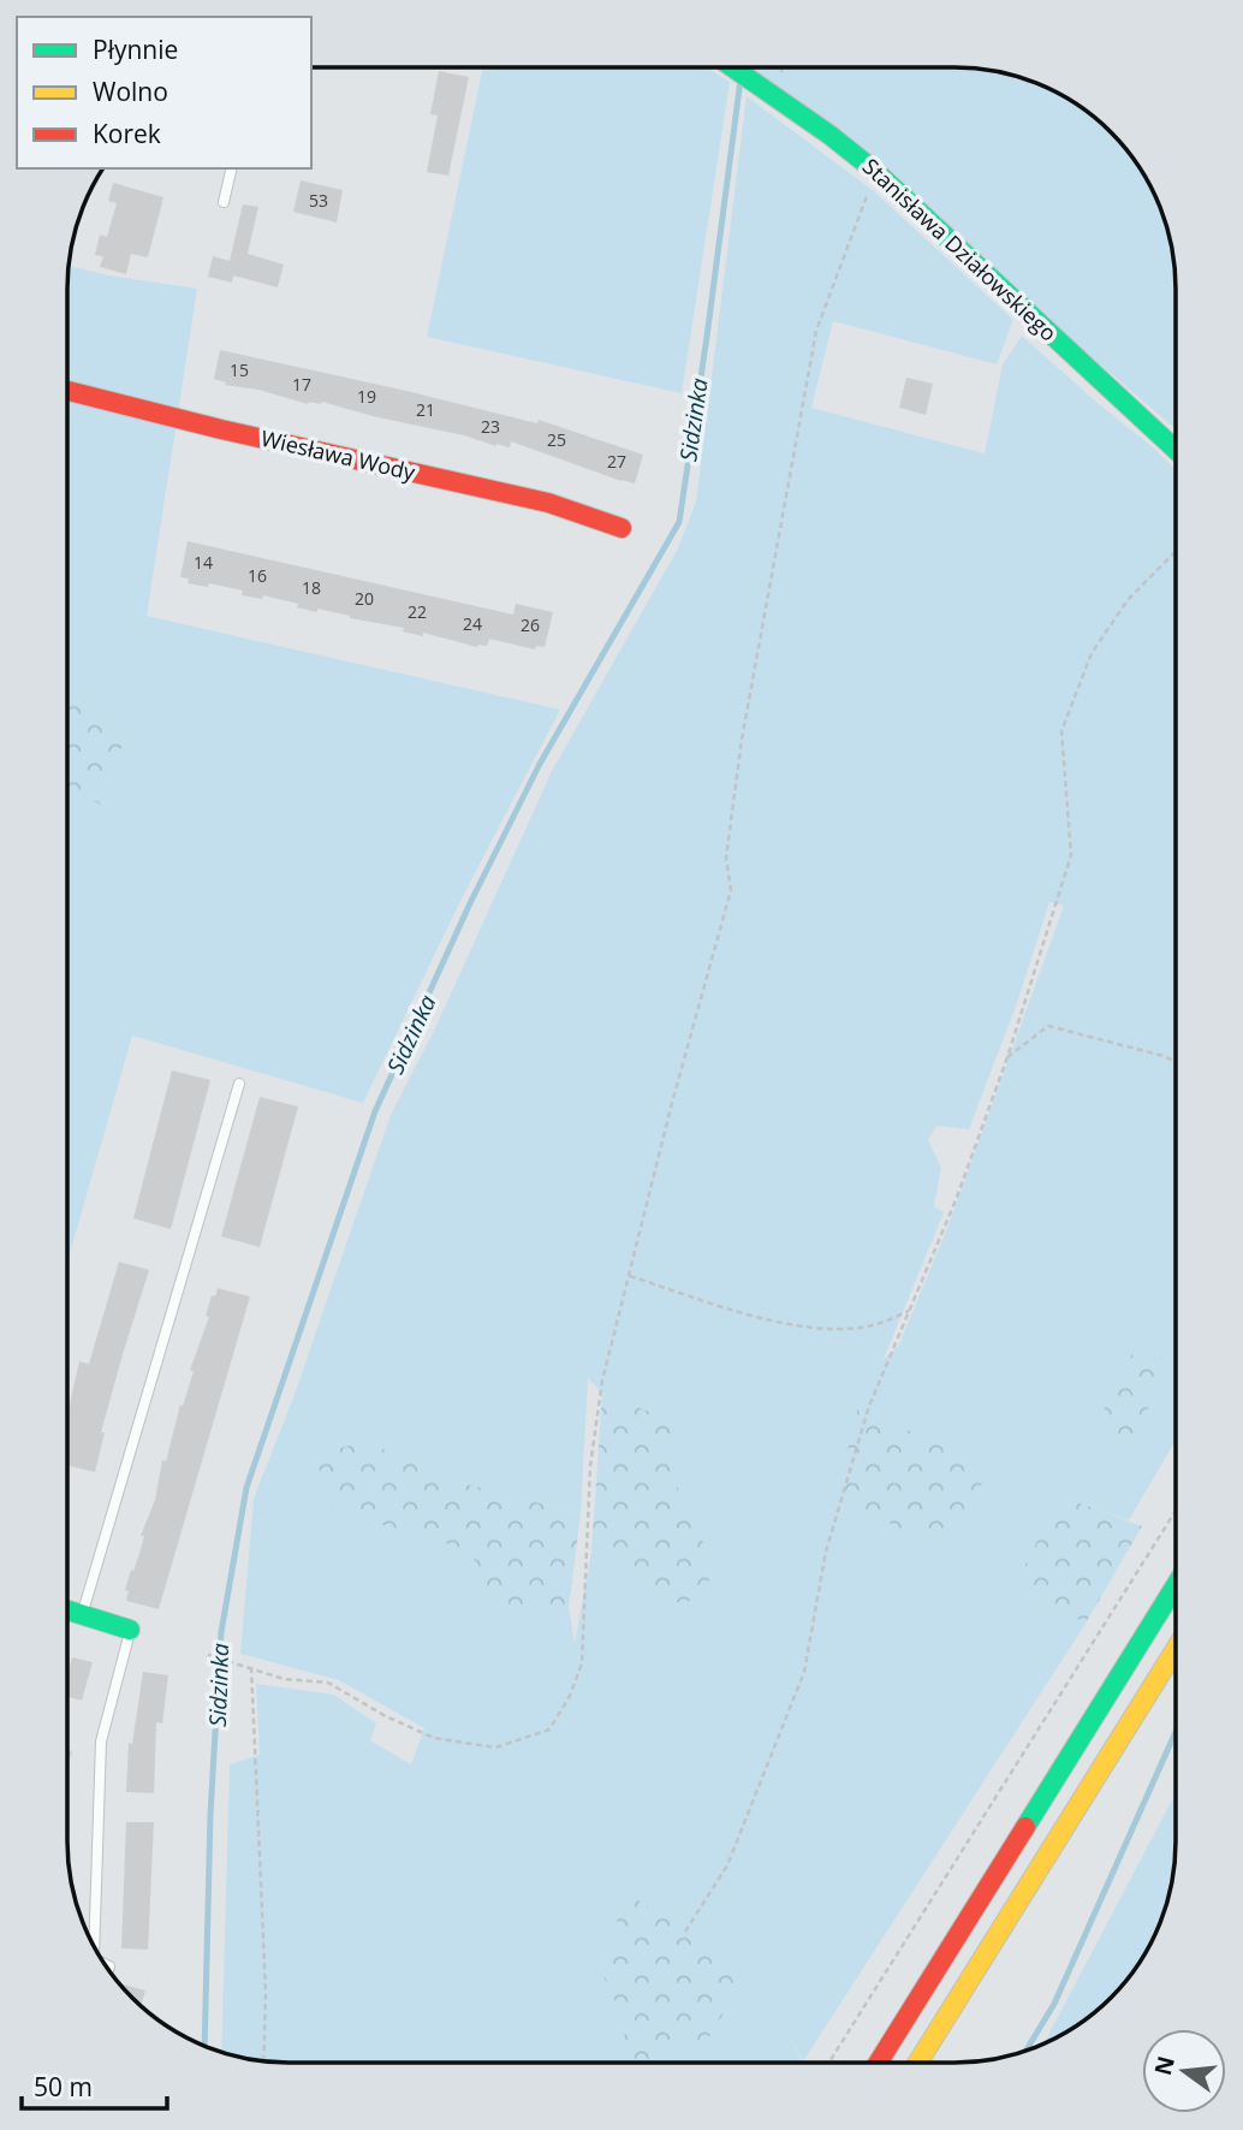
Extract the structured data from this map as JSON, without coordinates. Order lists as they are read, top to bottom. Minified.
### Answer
{"streets":{"main road":["Stanisława Działowskiego","Wiesława Wody"]},"water":["Sidzinka"],"house_numbers":["53","15","17","19","21","23","25","27","14","16","18","20","22","24","26"],"legend":["Płynnie","Wolno","Korek"],"scale_bar":"50 m","north":"left"}
